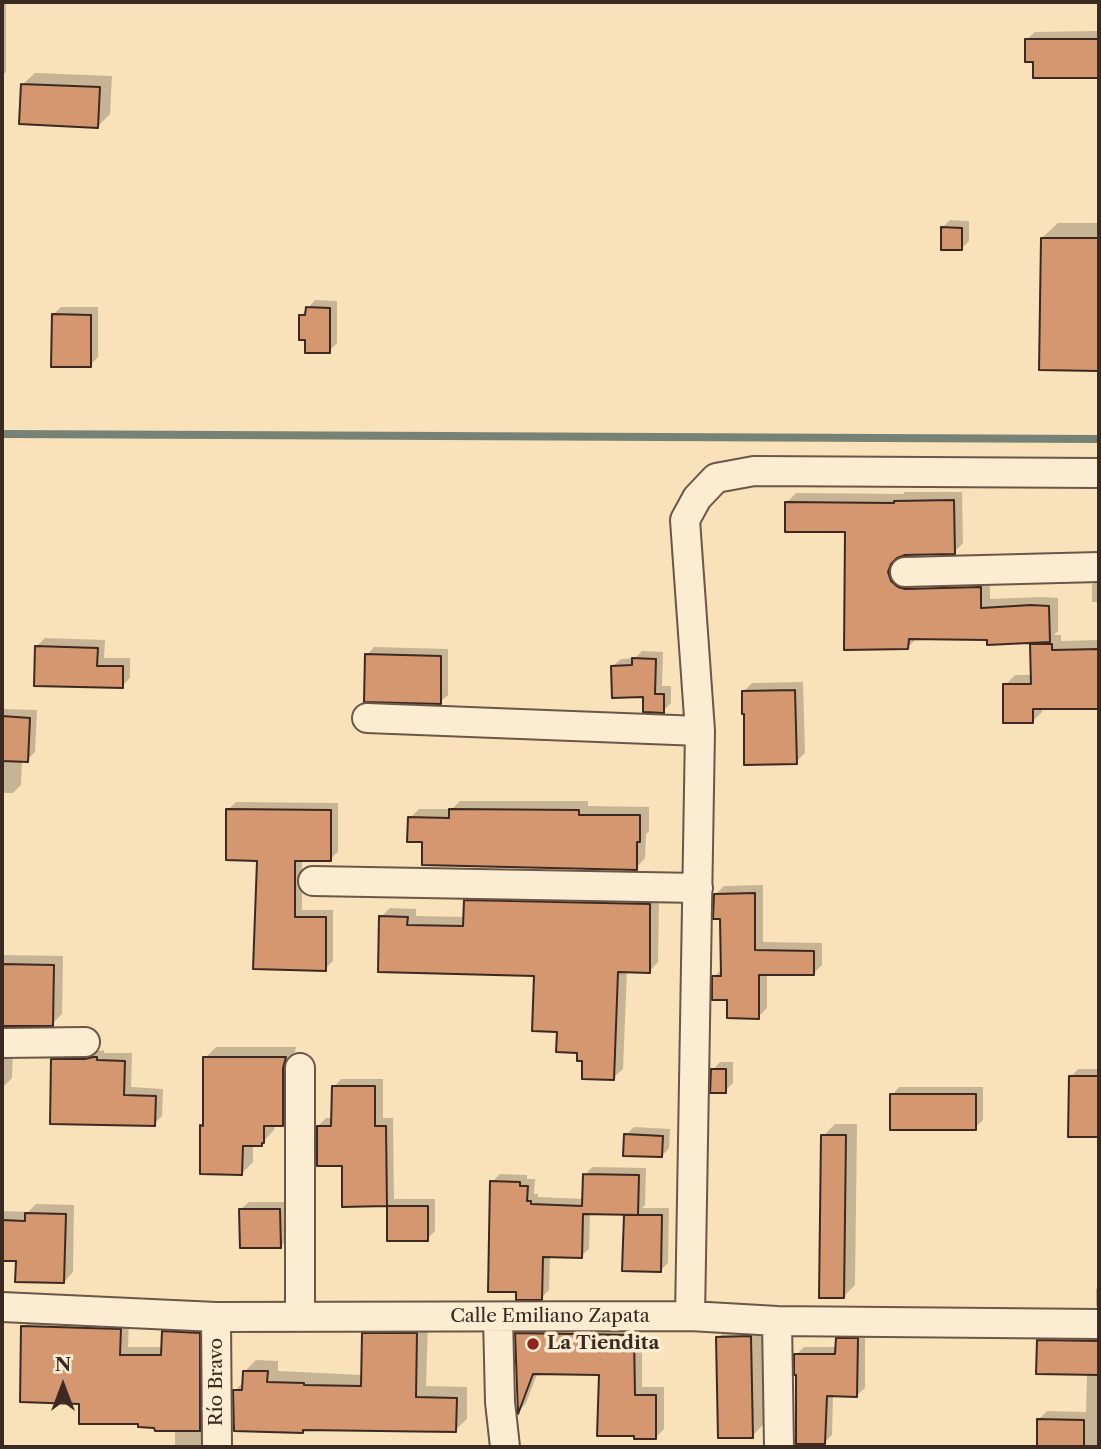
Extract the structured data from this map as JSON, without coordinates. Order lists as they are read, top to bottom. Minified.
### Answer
{"streets":{"street":["Calle Emiliano Zapata","Río Bravo"]},"crossings":[["Calle Emiliano Zapata","Río Bravo"]],"places":["La Tiendita"],"north":"top"}
